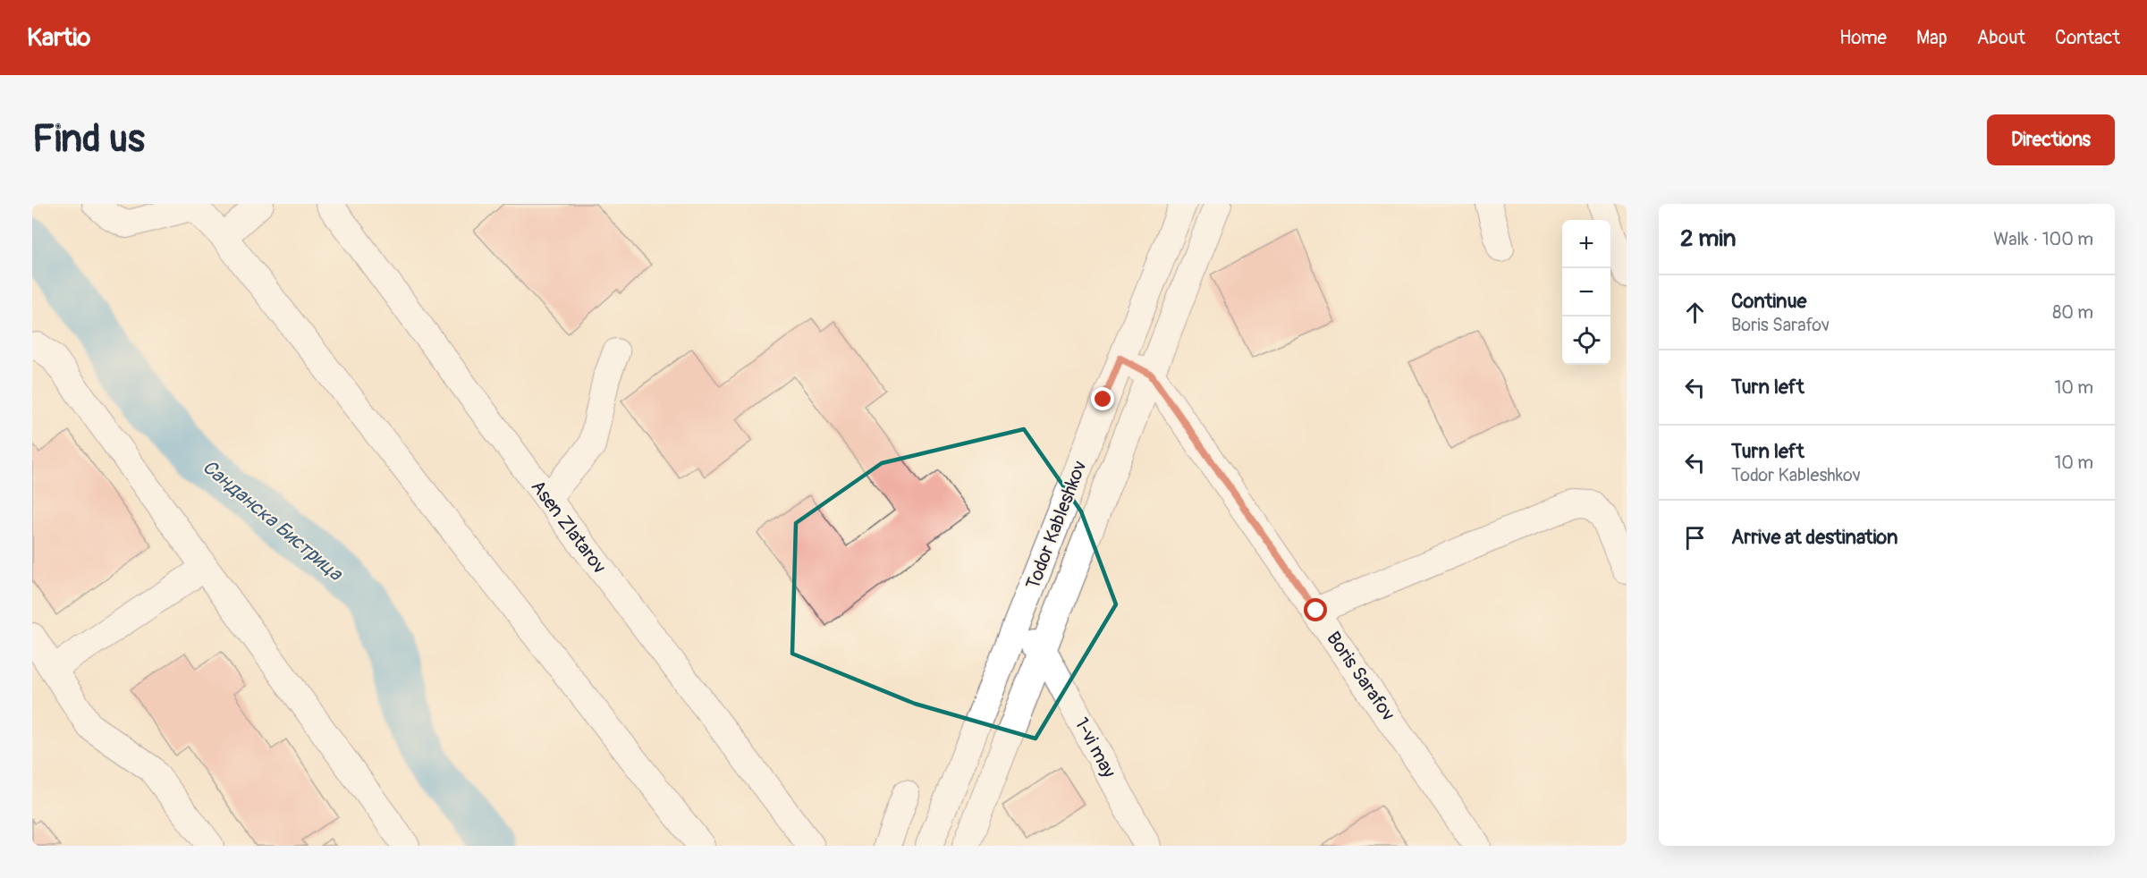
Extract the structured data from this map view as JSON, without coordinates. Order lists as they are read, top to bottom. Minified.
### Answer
{"streets":{"street":["Todor Kableshkov","Asen Zlatarov","Boris Sarafov","1-vi may"]},"crossings":[["Todor Kableshkov","Boris Sarafov"],["Todor Kableshkov","1-vi may"]],"water":["Санданска Бистрица"],"page":{"header":"Kartio","nav":["Home","Map","About","Contact"],"buttons":"Directions","title":"Find us","heading":["2 min","Walk · 100 m"],"map_buttons":["+","−"],"list":[["Continue","Boris Sarafov","80 m"],["Turn left","10 m"],["Turn left","Todor Kableshkov","10 m"],"Arrive at destination"]}}
